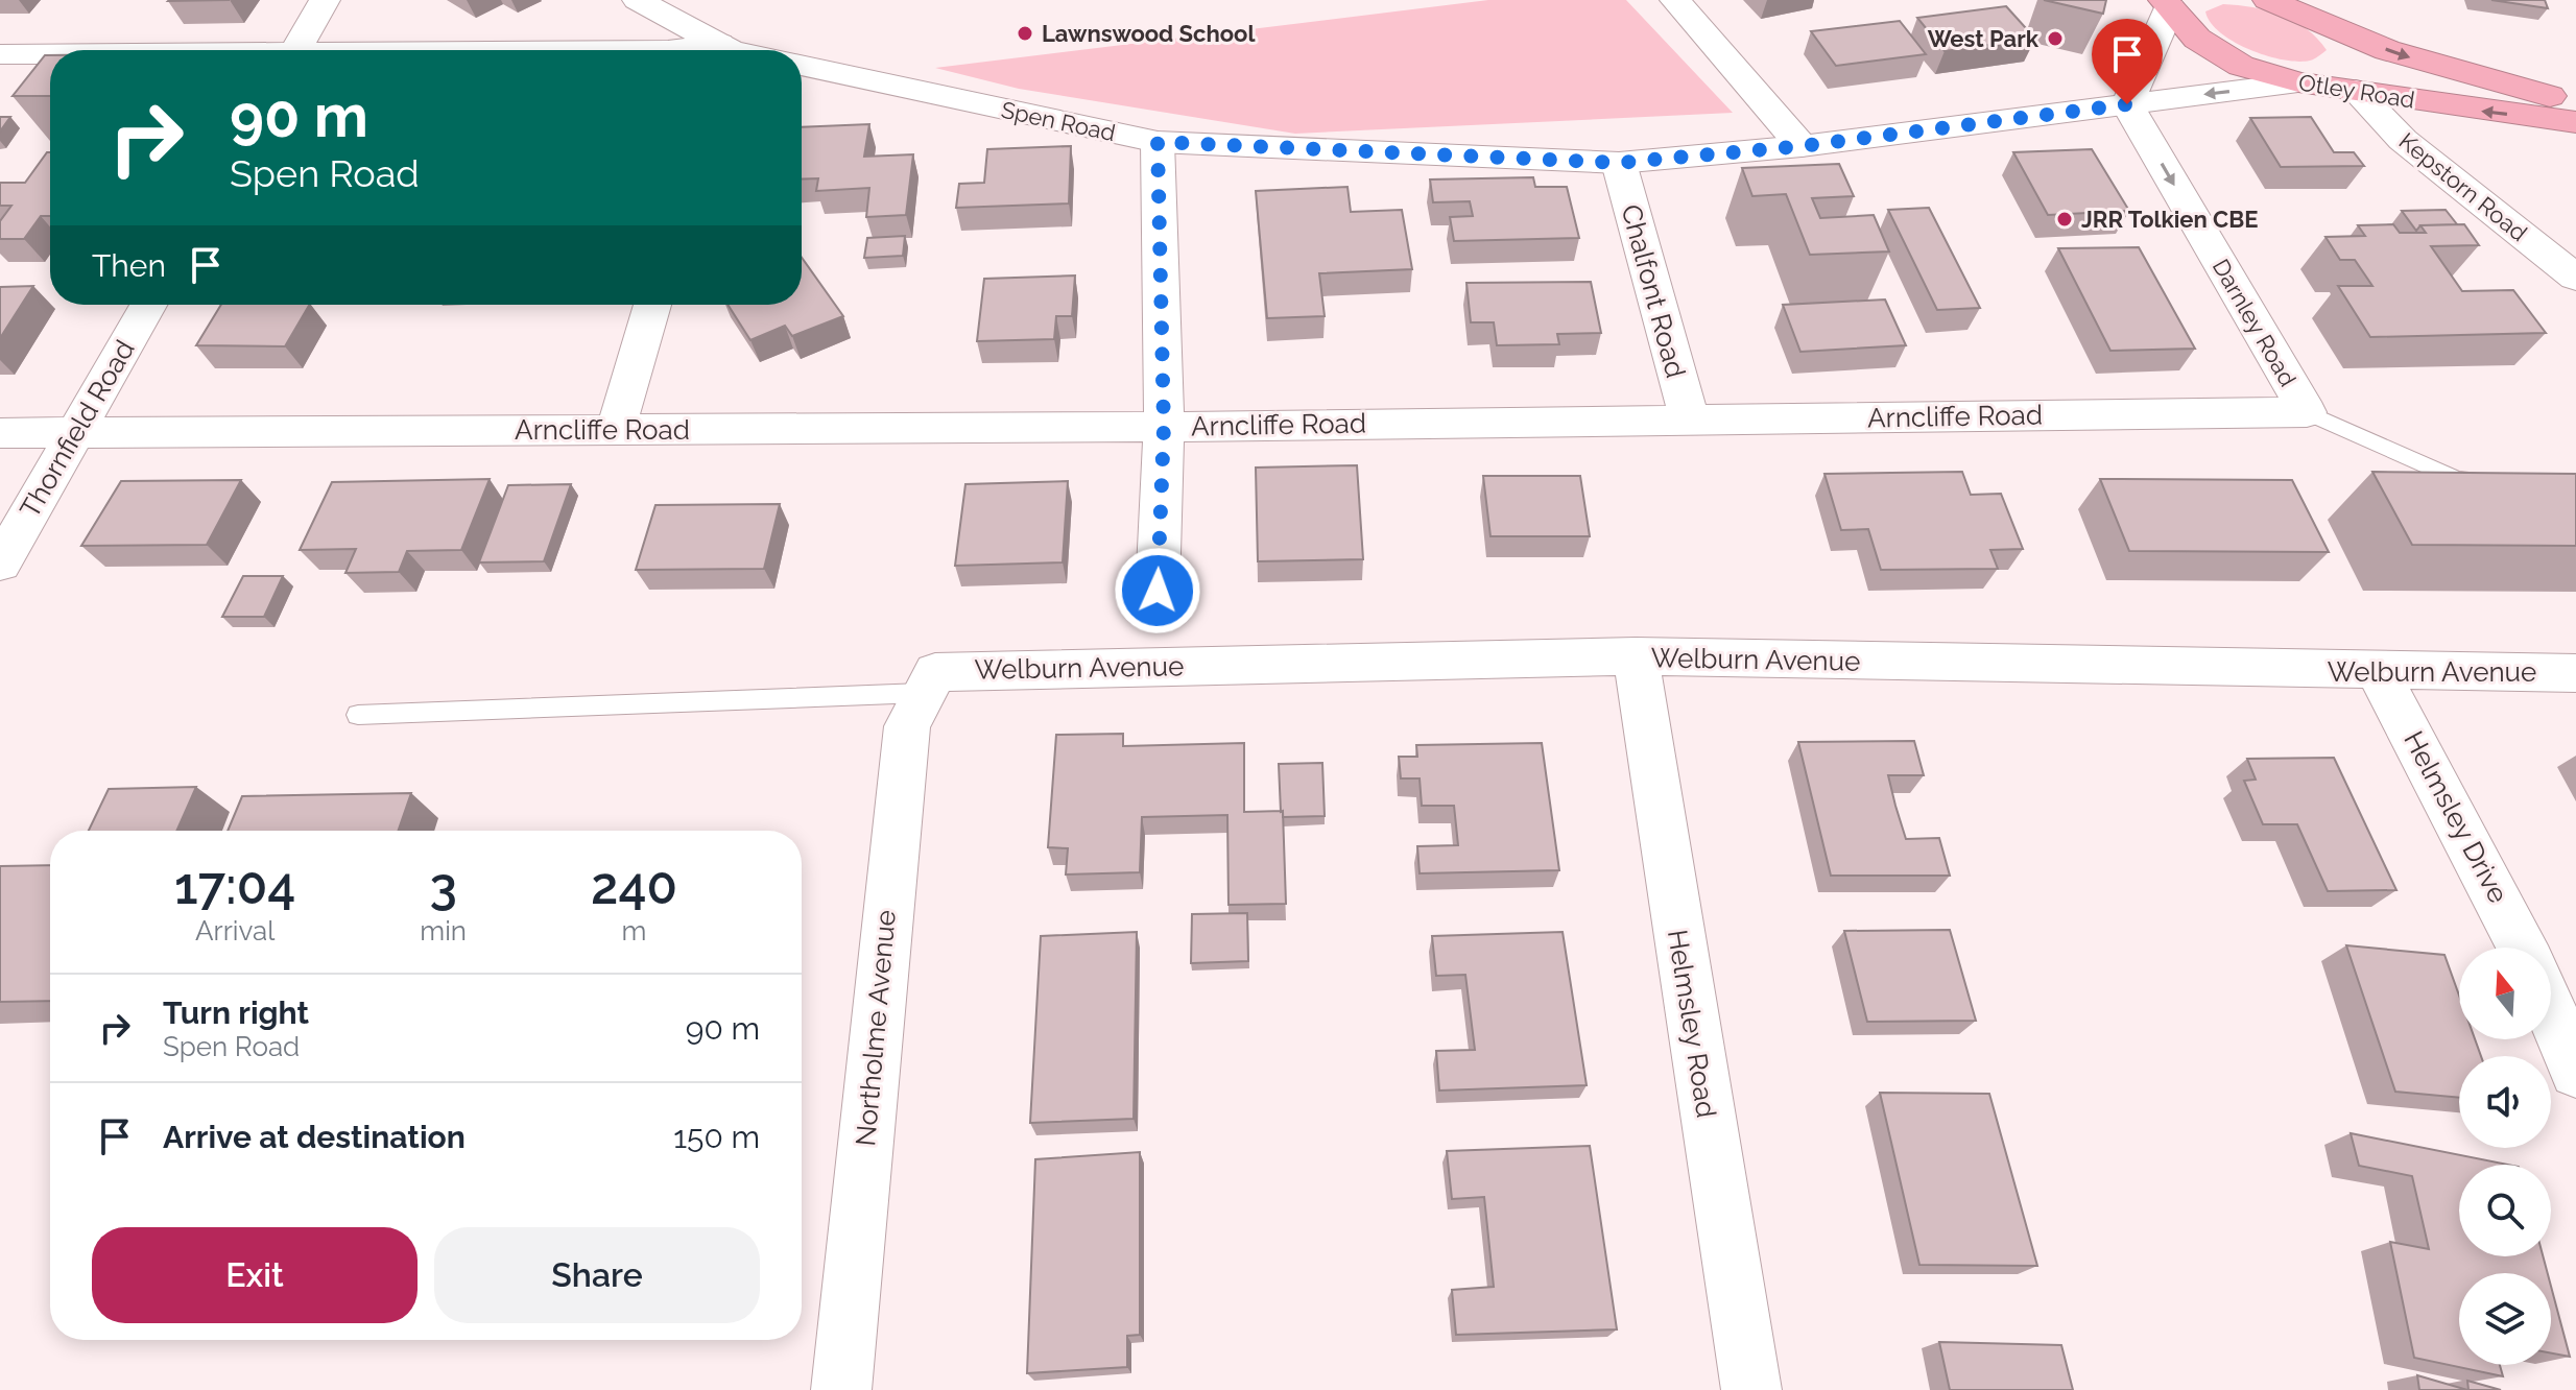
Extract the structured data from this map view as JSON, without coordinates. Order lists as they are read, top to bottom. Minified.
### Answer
{"streets":{"highway":["Otley Road"],"street":["Spen Road","Kepstorn Road","Chalfont Road","Darnley Road","Arncliffe Road","Thornfield Road","Welburn Avenue","Helmsley Drive","Helmsley Road","Northolme Avenue"]},"crossings":[["Otley Road","Spen Road"],["Otley Road","Kepstorn Road"],["Spen Road","Chalfont Road"],["Spen Road","Darnley Road"],["Chalfont Road","Arncliffe Road"],["Darnley Road","Arncliffe Road"],["Arncliffe Road","Thornfield Road"],["Welburn Avenue","Helmsley Drive"],["Welburn Avenue","Helmsley Road"],["Welburn Avenue","Northolme Avenue"]],"one_way":["Darnley Road"],"places":["Lawnswood School","West Park","JRR Tolkien CBE"],"north":"top","page":{"turn":["90 m","Spen Road"],"then":"Then","eta":["17:04","Arrival","3","min","240","m"],"list":[{"name":"Turn right","note":"Spen Road","value":"90 m"},{"name":"Arrive at destination","value":"150 m"}],"buttons":["Exit","Share"]}}
